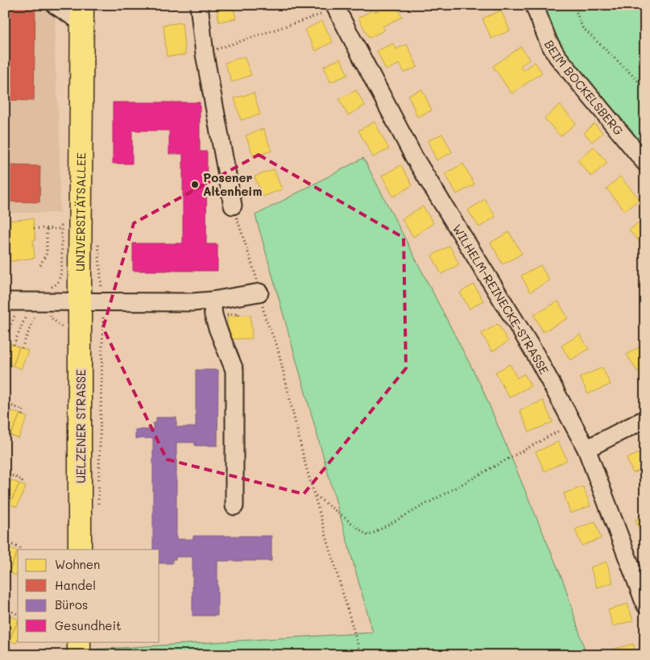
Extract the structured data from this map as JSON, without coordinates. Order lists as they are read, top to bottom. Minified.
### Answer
{"streets":{"main road":["UNIVERSITÄTSALLEE","UELZENER STRASSE"],"street":["BEIM BOCKELSBERG","WILHELM-REINECKE-STRASSE"]},"crossings":[["UNIVERSITÄTSALLEE","UELZENER STRASSE"]],"places":["Posener Altenheim"],"legend":["Wohnen","Handel","Büros","Gesundheit"]}
